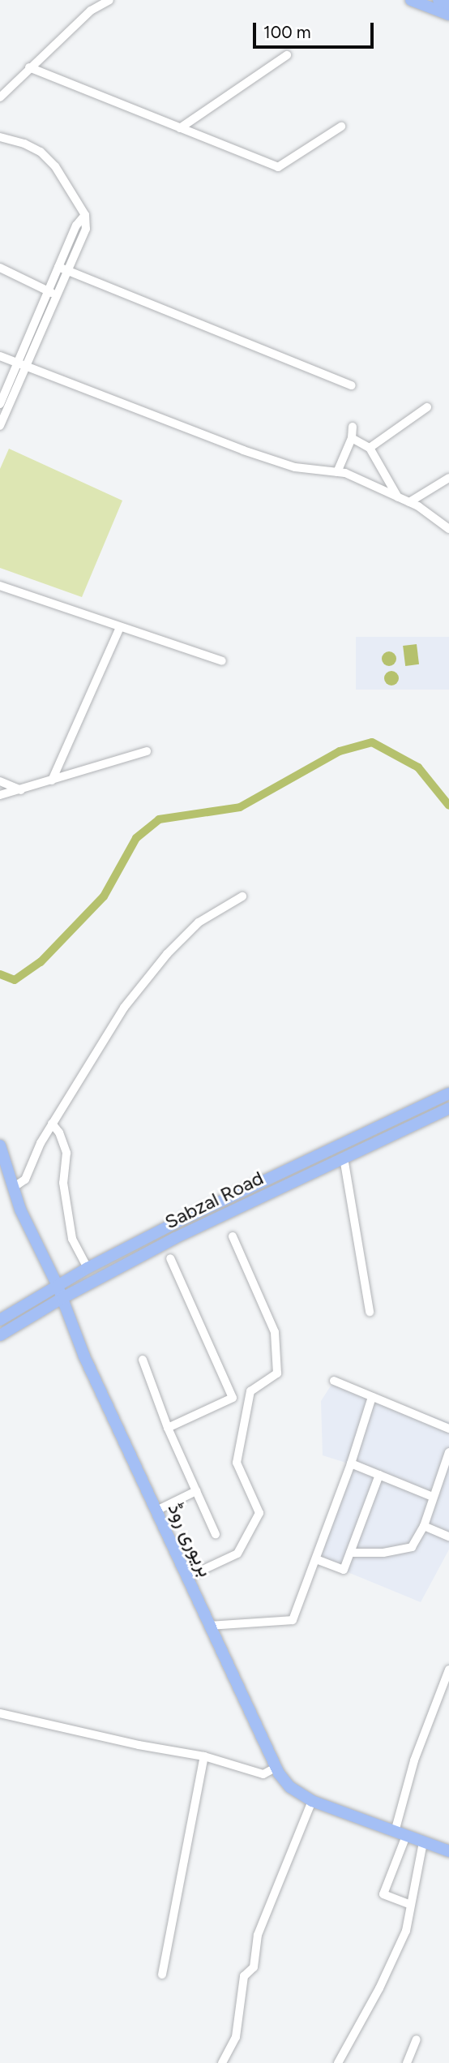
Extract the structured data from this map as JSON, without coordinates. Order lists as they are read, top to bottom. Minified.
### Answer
{"streets":{"main road":["Sabzal Road","بریوری روڈ"]},"crossings":[["Sabzal Road","بریوری روڈ"]],"scale_bar":"100 m"}
